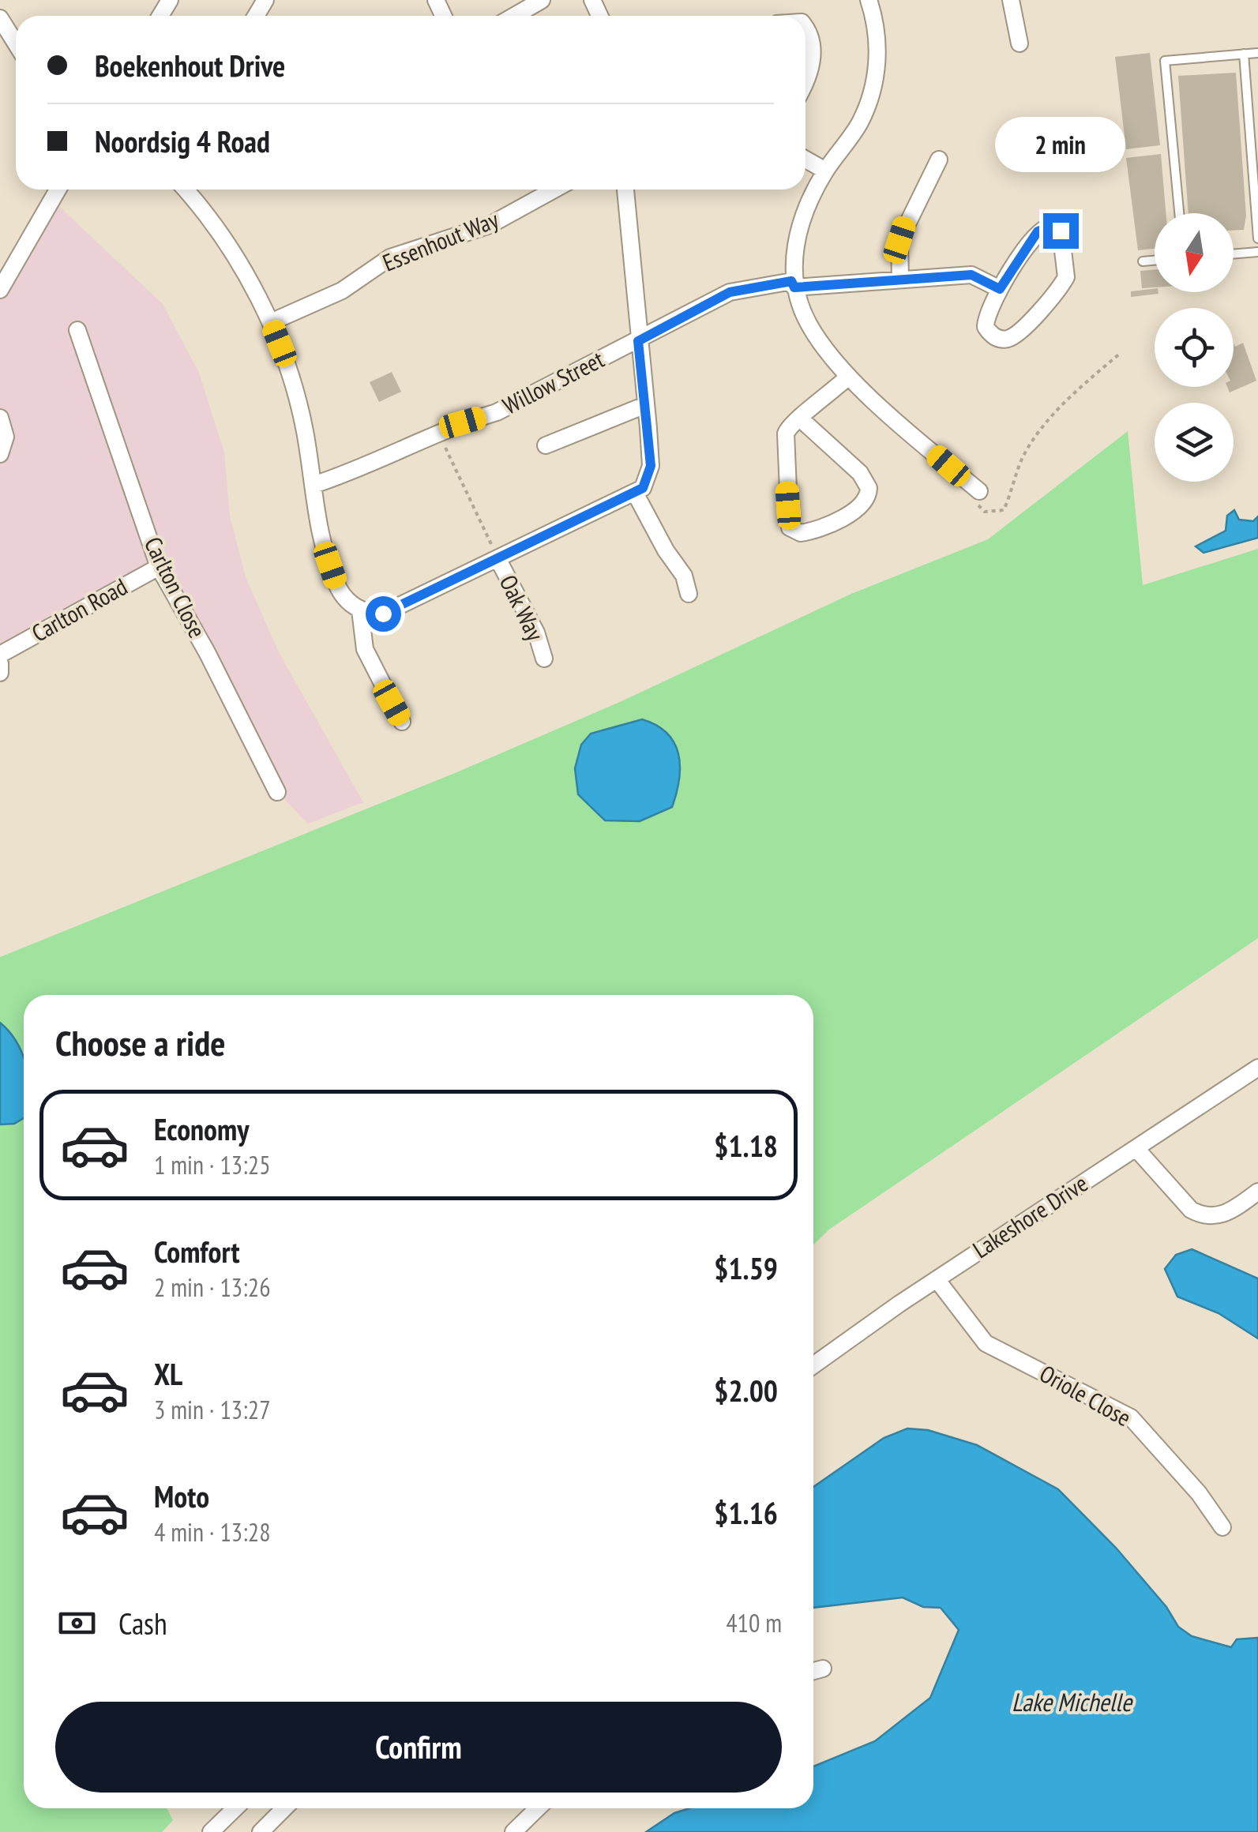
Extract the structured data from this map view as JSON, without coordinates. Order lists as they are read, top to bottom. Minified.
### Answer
{"streets":{"street":["Essenhout Way","Willow Street","Carlton Close","Oak Way","Carlton Road","Lakeshore Drive","Oriole Close"]},"crossings":[["Carlton Close","Carlton Road"],["Lakeshore Drive","Oriole Close"]],"water":["Lake Michelle"],"north":"bottom","page":{"banner":["Boekenhout Drive","Noordsig 4 Road"],"bubble":"2 min","heading":"Choose a ride","list":[{"name":"Economy","note":"1 min · 13:25","value":"$1.18"},{"name":"Comfort","note":"2 min · 13:26","value":"$1.59"},{"name":"XL","note":"3 min · 13:27","value":"$2.00"},{"name":"Moto","note":"4 min · 13:28","value":"$1.16"}],"pay":["Cash","410 m"],"buttons":"Confirm"}}
